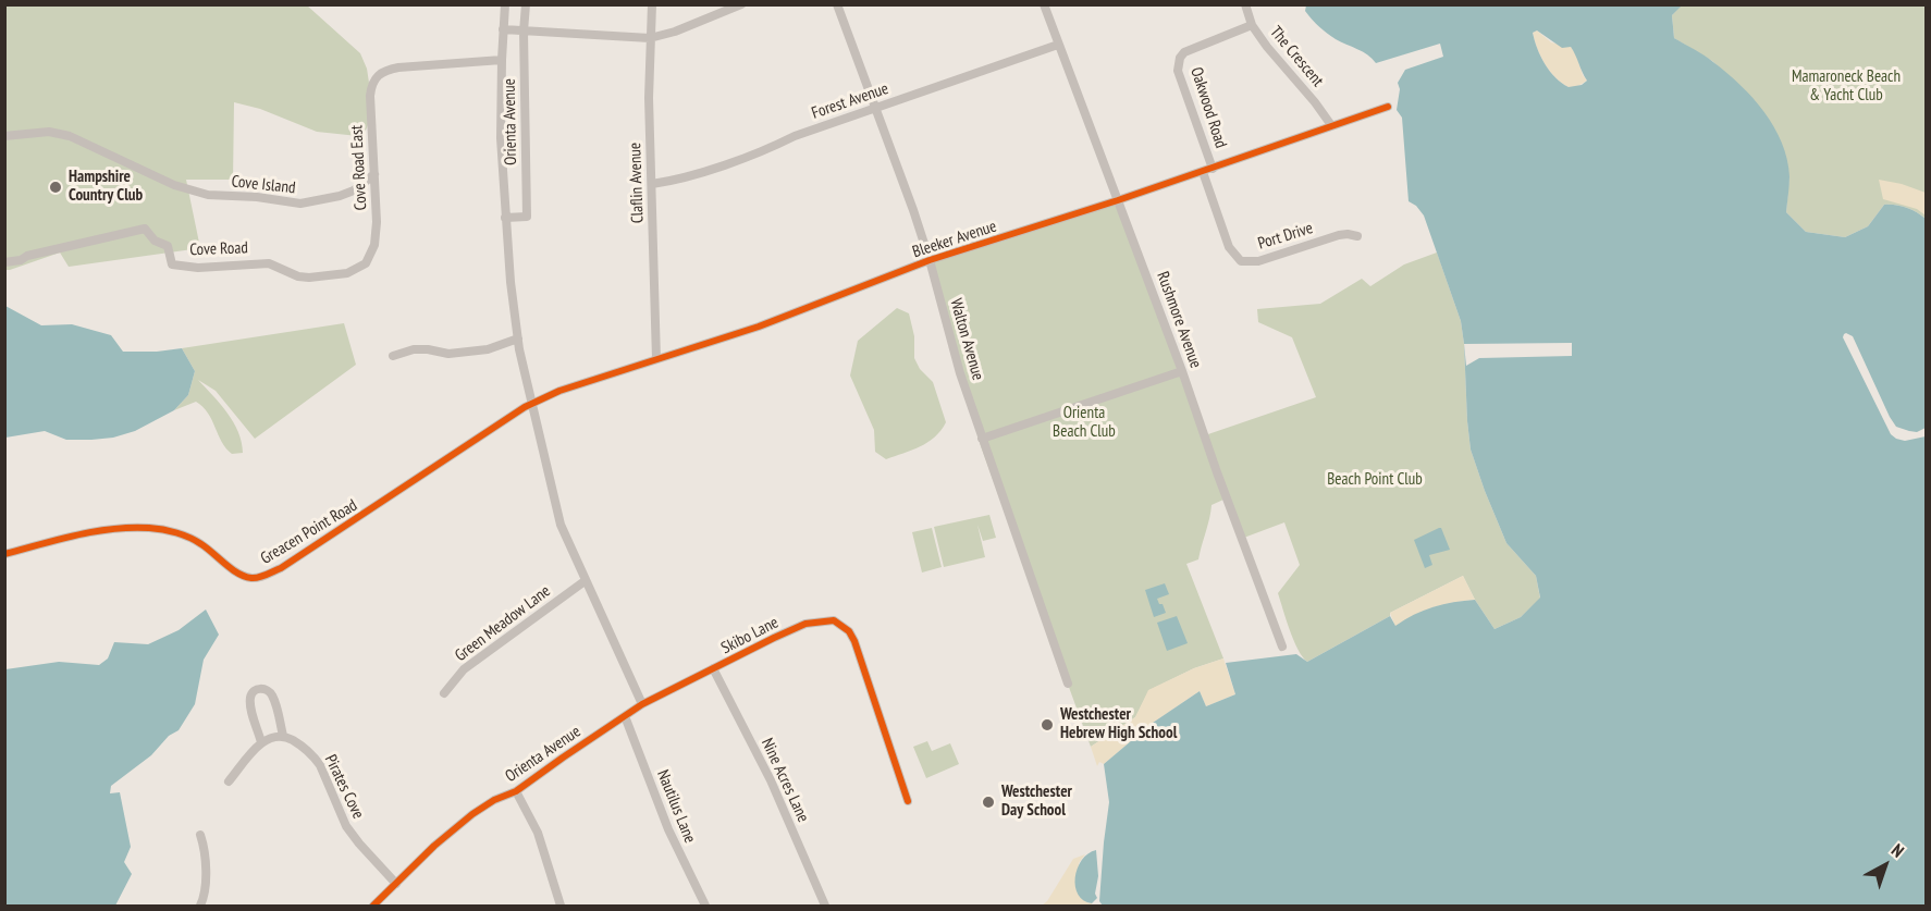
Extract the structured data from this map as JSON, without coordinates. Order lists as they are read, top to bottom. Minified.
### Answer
{"streets":{"street":["The Crescent","Forest Avenue","Oakwood Road","Orienta Avenue","Cove Road East","Claflin Avenue","Cove Island","Port Drive","Bleeker Avenue","Cove Road","Rushmore Avenue","Walton Avenue","Greacen Point Road","Green Meadow Lane","Skibo Lane","Nine Acres Lane","Pirates Cove","Nautilus Lane"]},"crossings":[["The Crescent","Oakwood Road"],["The Crescent","Bleeker Avenue"],["Forest Avenue","Claflin Avenue"],["Forest Avenue","Rushmore Avenue"],["Forest Avenue","Walton Avenue"],["Oakwood Road","Bleeker Avenue"],["Orienta Avenue","Cove Road East"],["Orienta Avenue","Bleeker Avenue"],["Orienta Avenue","Greacen Point Road"],["Orienta Avenue","Green Meadow Lane"],["Orienta Avenue","Skibo Lane"],["Orienta Avenue","Pirates Cove"],["Orienta Avenue","Nautilus Lane"],["Cove Road East","Cove Island"],["Cove Road East","Cove Road"],["Claflin Avenue","Bleeker Avenue"],["Port Drive","Bleeker Avenue"],["Bleeker Avenue","Rushmore Avenue"],["Bleeker Avenue","Walton Avenue"],["Bleeker Avenue","Greacen Point Road"],["Skibo Lane","Nine Acres Lane"]],"parks":["Mamaroneck Beach & Yacht Club","Orienta Beach Club","Beach Point Club"],"places":["Hampshire Country Club","Westchester Hebrew High School","Westchester Day School"],"north":"top right"}
